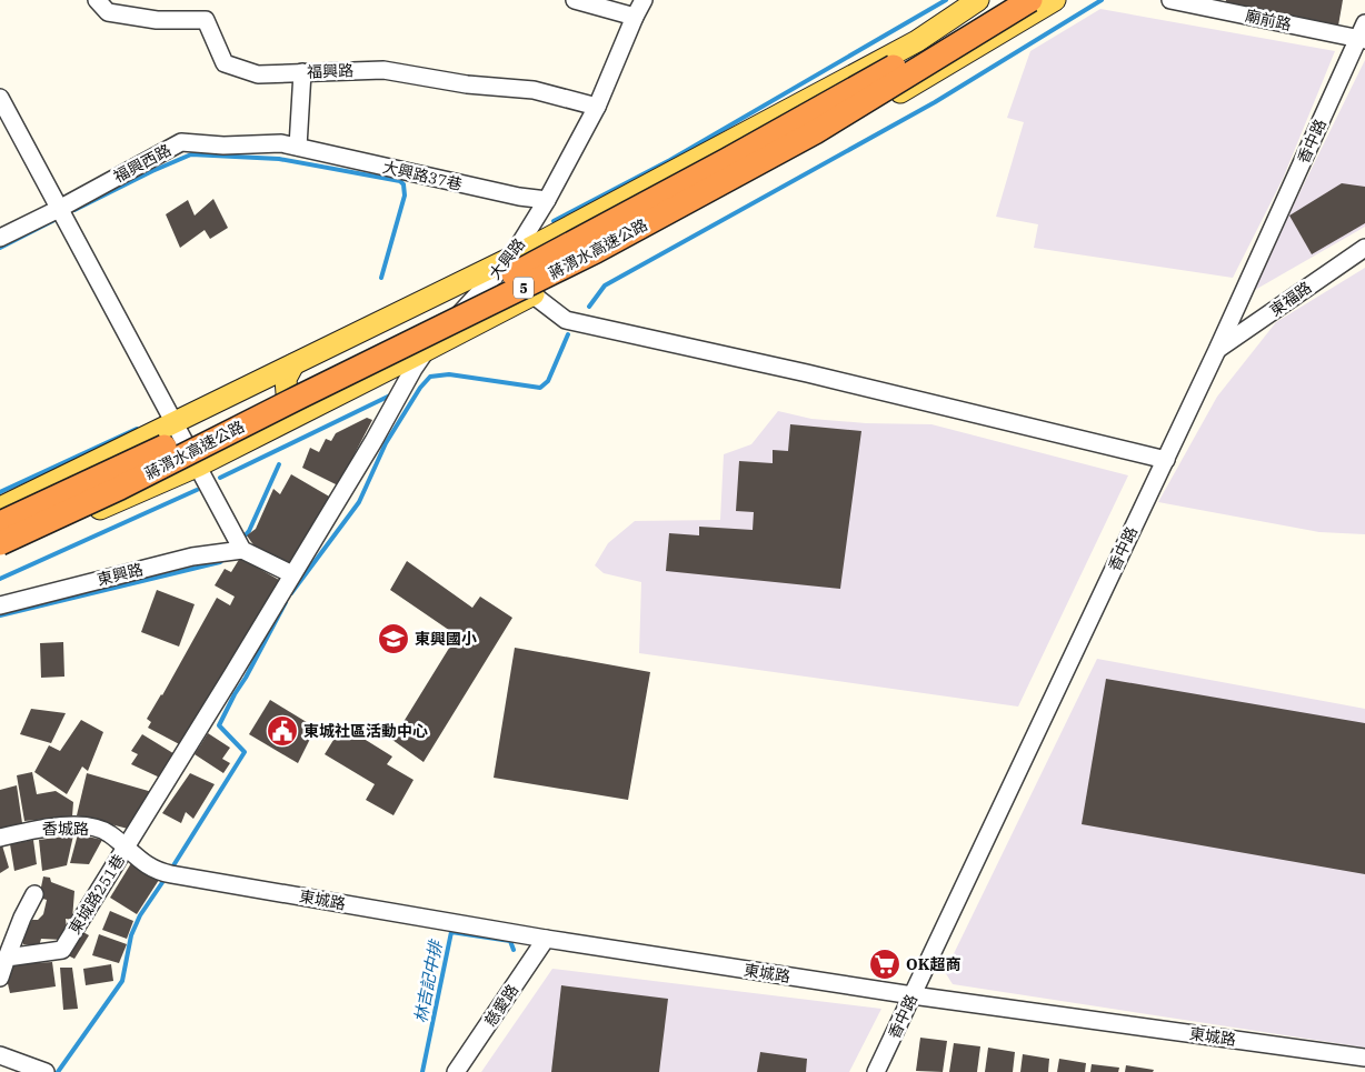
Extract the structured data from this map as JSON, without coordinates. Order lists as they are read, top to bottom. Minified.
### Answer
{"streets":{"highway":["蔣渭水高速公路","5"],"street":["廟前路","福興路","香中路","福興西路","大興路37巷","大興路","東福路","東興路","香城路","東城路251巷","東城路","慈愛路"]},"crossings":[["廟前路","香中路"],["福興路","大興路"],["香中路","東福路"],["香中路","東城路"],["福興西路","大興路37巷"],["大興路37巷","大興路"],["香城路","東城路251巷"],["香城路","東城路"],["東城路251巷","東城路"],["東城路","慈愛路"]],"water":["林吉記中排"],"places":{"school or university":["東興國小"],"public building":["東城社區活動中心"],"supermarket":["OK超商"]}}
